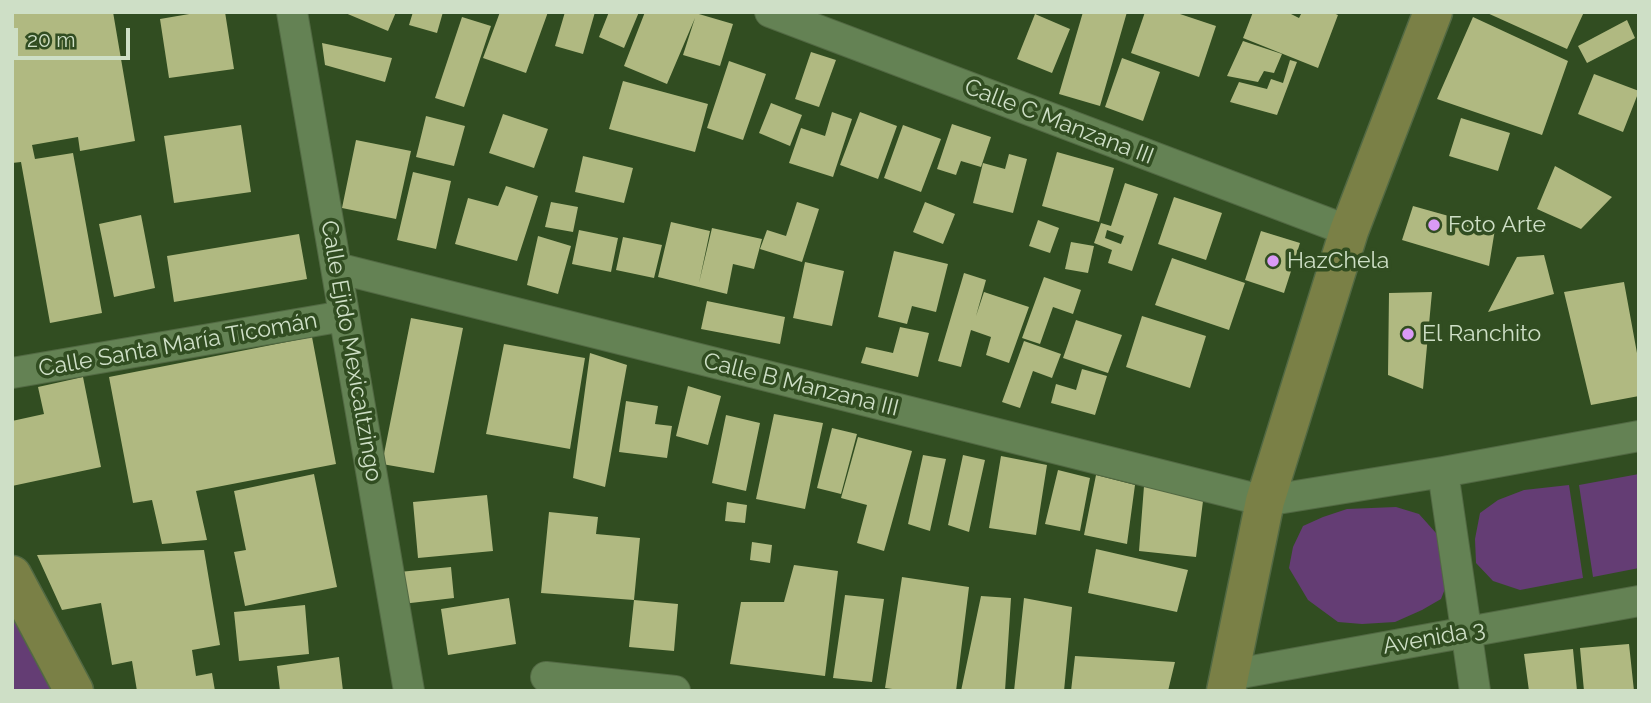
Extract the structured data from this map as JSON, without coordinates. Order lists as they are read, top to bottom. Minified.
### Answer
{"streets":{"street":["Calle C Manzana III","Calle Santa María Ticomán","Calle Ejido Mexicaltzingo","Calle B Manzana III","Avenida 3"]},"crossings":[["Calle Santa María Ticomán","Calle Ejido Mexicaltzingo"],["Calle Ejido Mexicaltzingo","Calle B Manzana III"]],"places":["Foto Arte","HazChela","El Ranchito"],"scale_bar":"20 m"}
